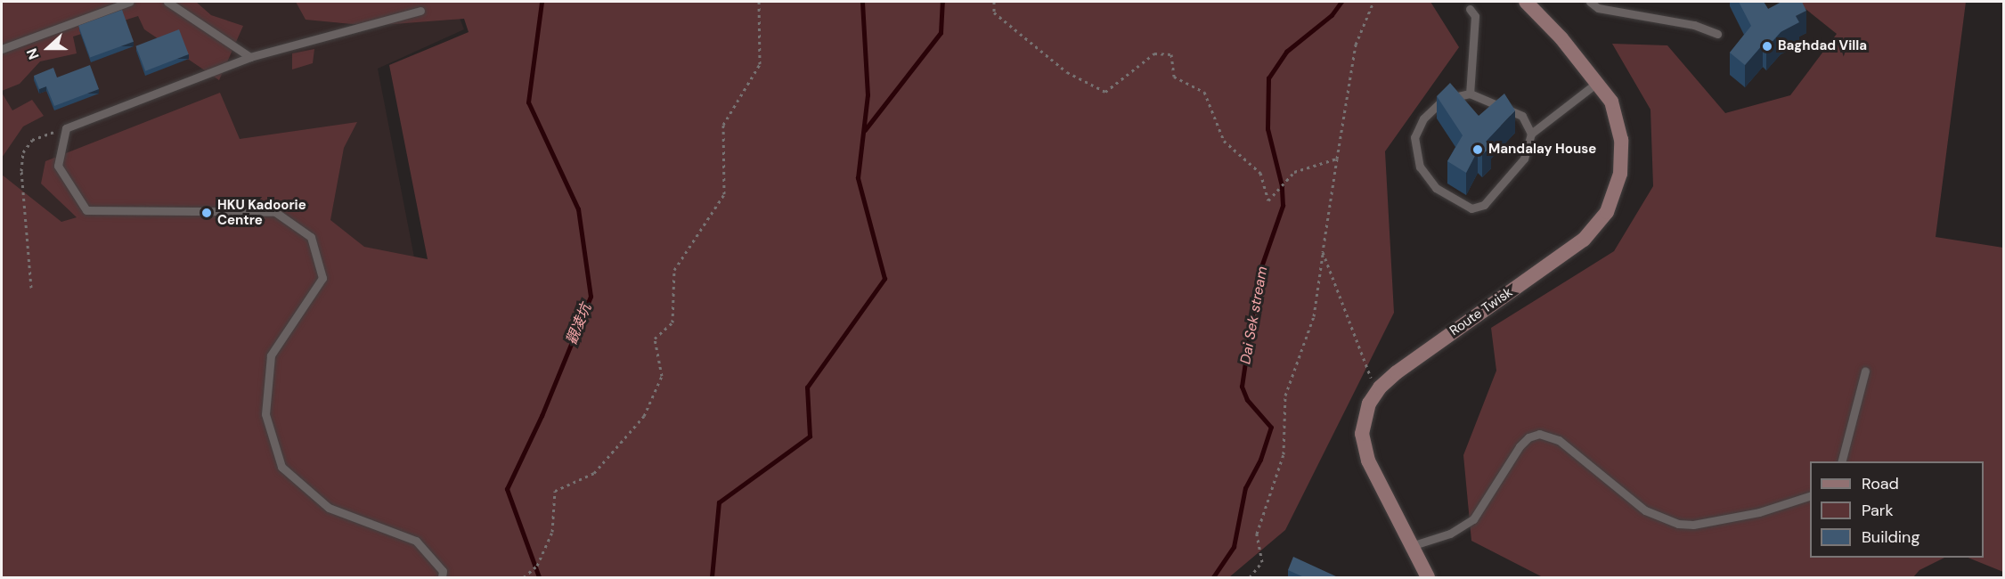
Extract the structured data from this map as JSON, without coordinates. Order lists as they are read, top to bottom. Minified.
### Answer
{"streets":{"main road":["Route Twisk"]},"water":["Dai Sek stream","觀凌坑"],"places":["Baghdad Villa","Mandalay House","HKU Kadoorie Centre"],"legend":["Road","Park","Building"],"north":"left"}
